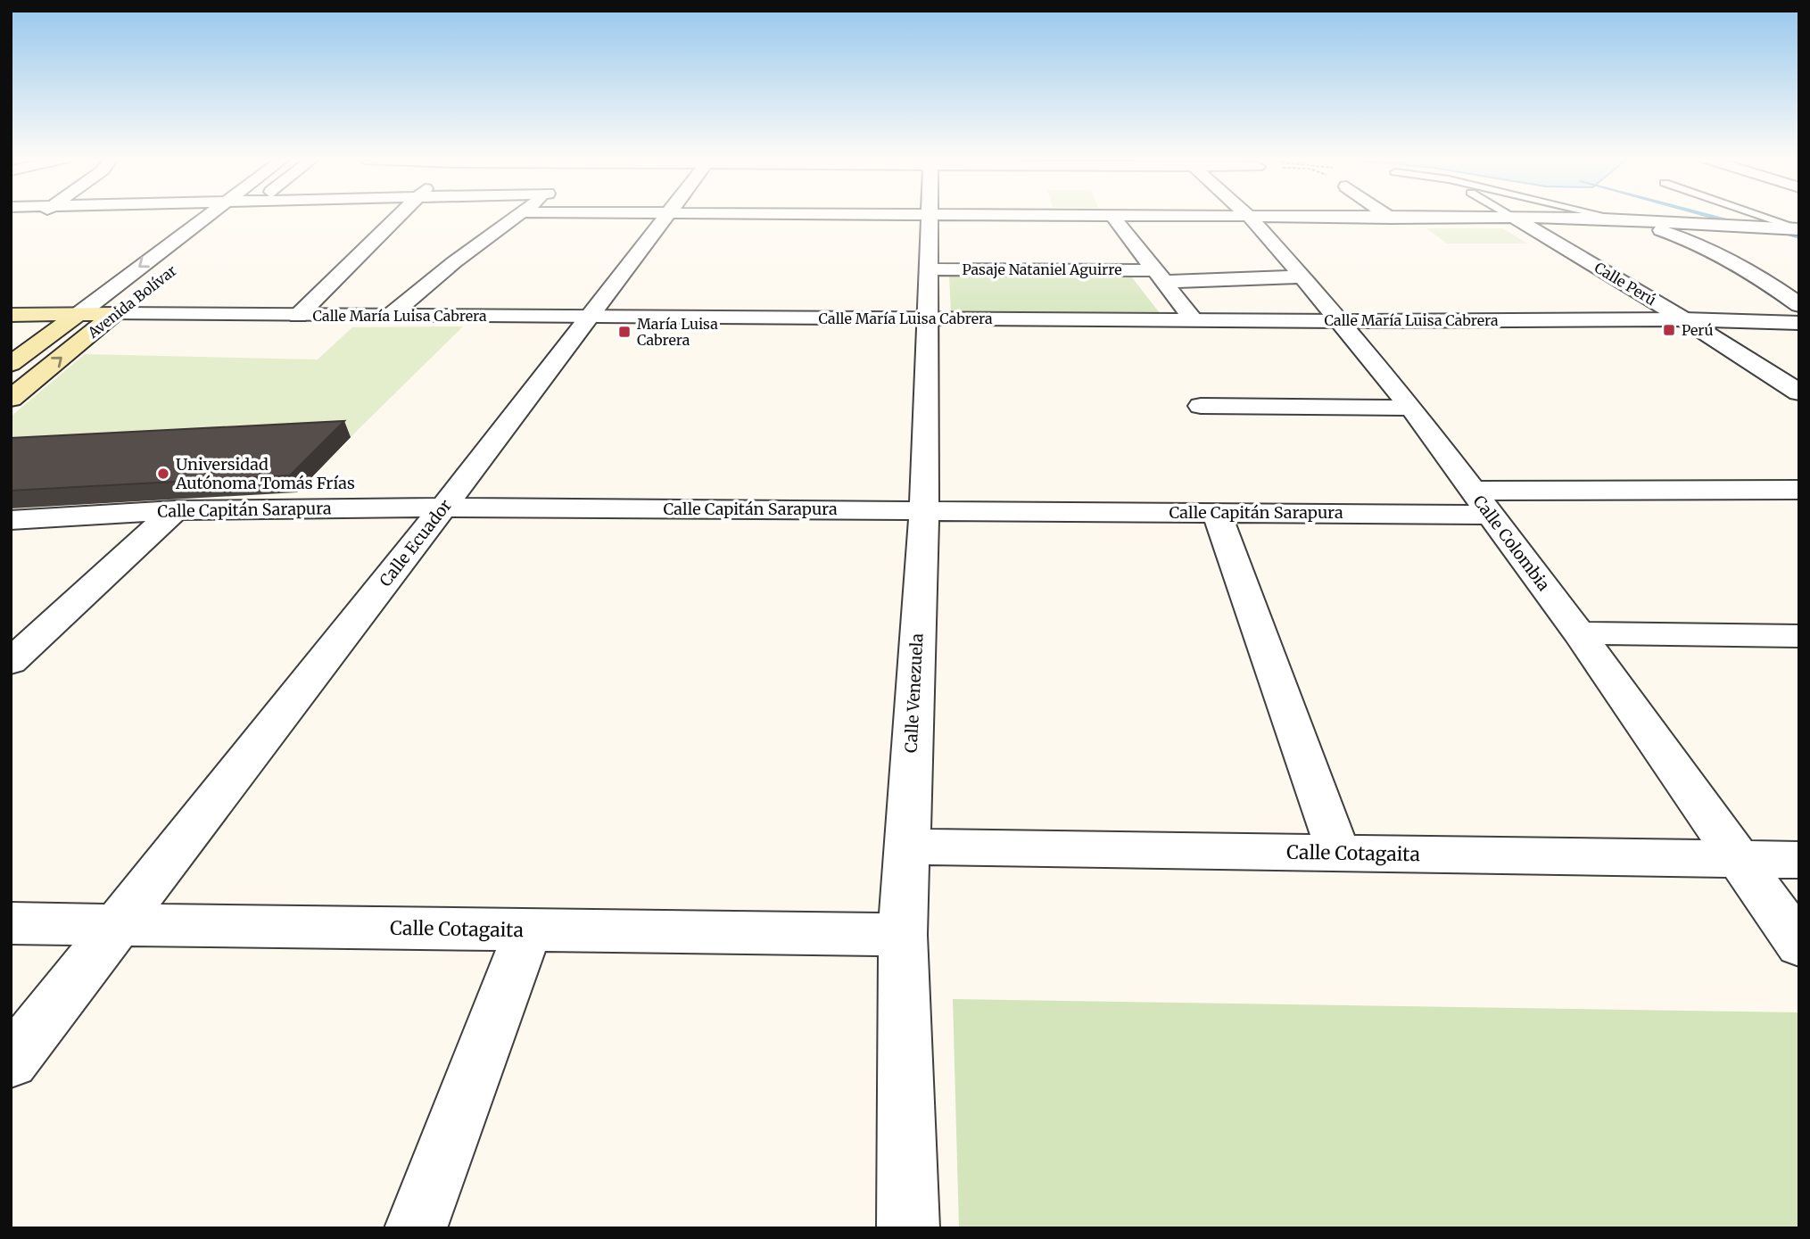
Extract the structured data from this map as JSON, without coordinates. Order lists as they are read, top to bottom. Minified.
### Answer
{"streets":{"main road":["Avenida Bolívar","Calle María Luisa Cabrera"],"street":["Pasaje Nataniel Aguirre","Calle Perú","Calle Capitán Sarapura","Calle Ecuador","Calle Colombia","Calle Venezuela","Calle Cotagaita"]},"crossings":[["Pasaje Nataniel Aguirre","Calle Colombia"],["Pasaje Nataniel Aguirre","Calle Venezuela"],["Calle Perú","Calle María Luisa Cabrera"],["Avenida Bolívar","Calle María Luisa Cabrera"],["Calle María Luisa Cabrera","Calle Ecuador"],["Calle María Luisa Cabrera","Calle Colombia"],["Calle María Luisa Cabrera","Calle Venezuela"],["Calle Capitán Sarapura","Calle Ecuador"],["Calle Capitán Sarapura","Calle Colombia"],["Calle Capitán Sarapura","Calle Venezuela"],["Calle Ecuador","Calle Cotagaita"],["Calle Colombia","Calle Cotagaita"],["Calle Venezuela","Calle Cotagaita"]],"places":{"transit":["Perú","María Luisa Cabrera"],"other":["Universidad Autónoma Tomás Frías"]}}
